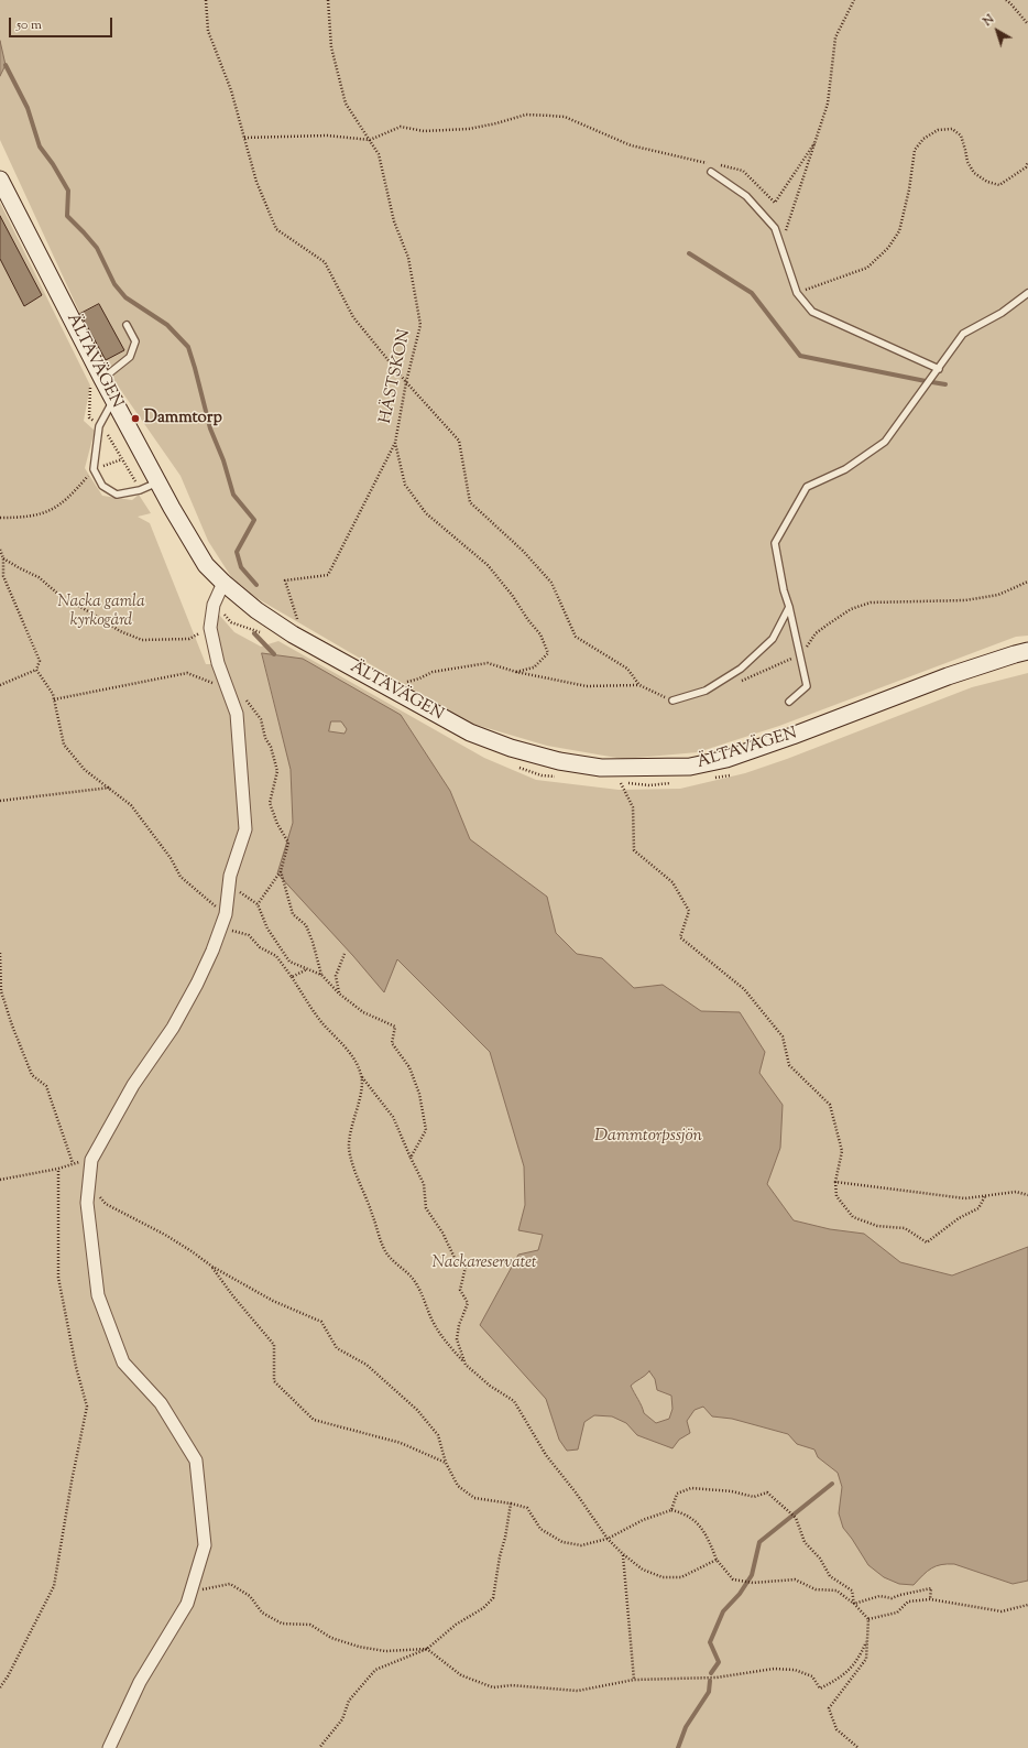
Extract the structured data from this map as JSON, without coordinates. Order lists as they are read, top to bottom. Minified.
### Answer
{"streets":{"main road":["ÄLTAVÄGEN"],"path":["HÄSTSKON"]},"water":["Dammtorpssjön"],"parks":["Nacka gamla kyrkogård","Nackareservatet"],"places":["Dammtorp"],"scale_bar":"50 m","north":"top left"}
